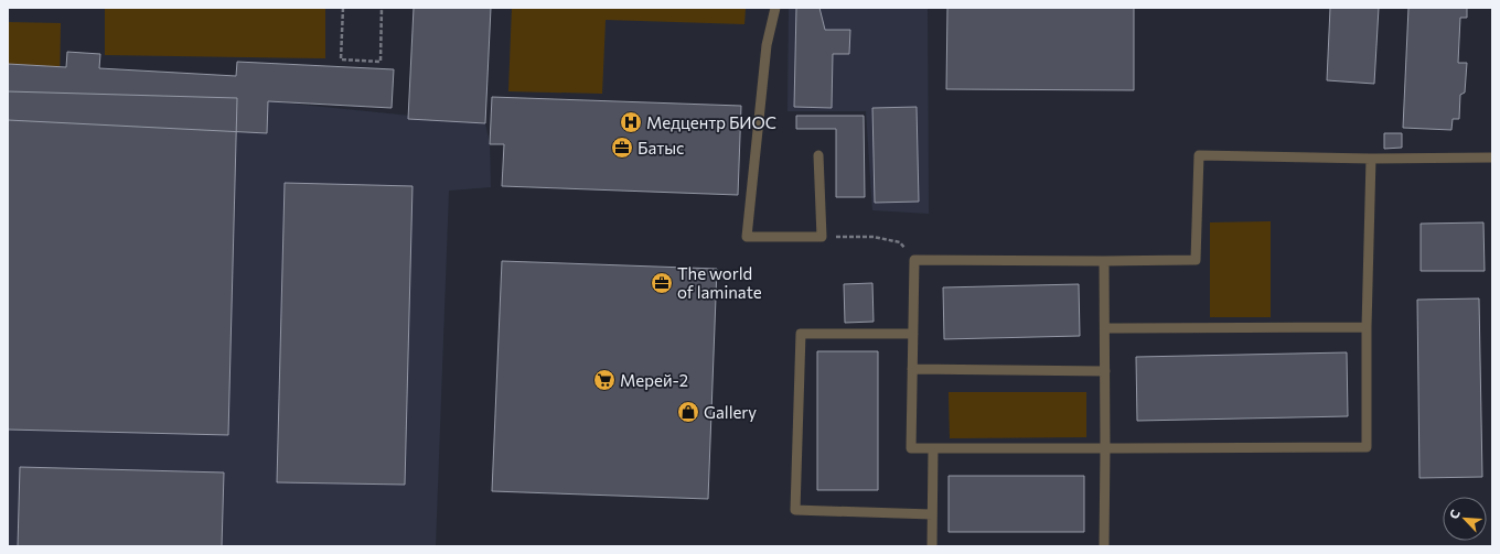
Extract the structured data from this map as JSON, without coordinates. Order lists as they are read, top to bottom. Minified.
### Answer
{"places":{"hospital":["Медцентр БИОС"],"office":["Батыс","The world of laminate"],"supermarket":["Мерей-2"],"shop":["Gallery"]},"north":"top left"}
